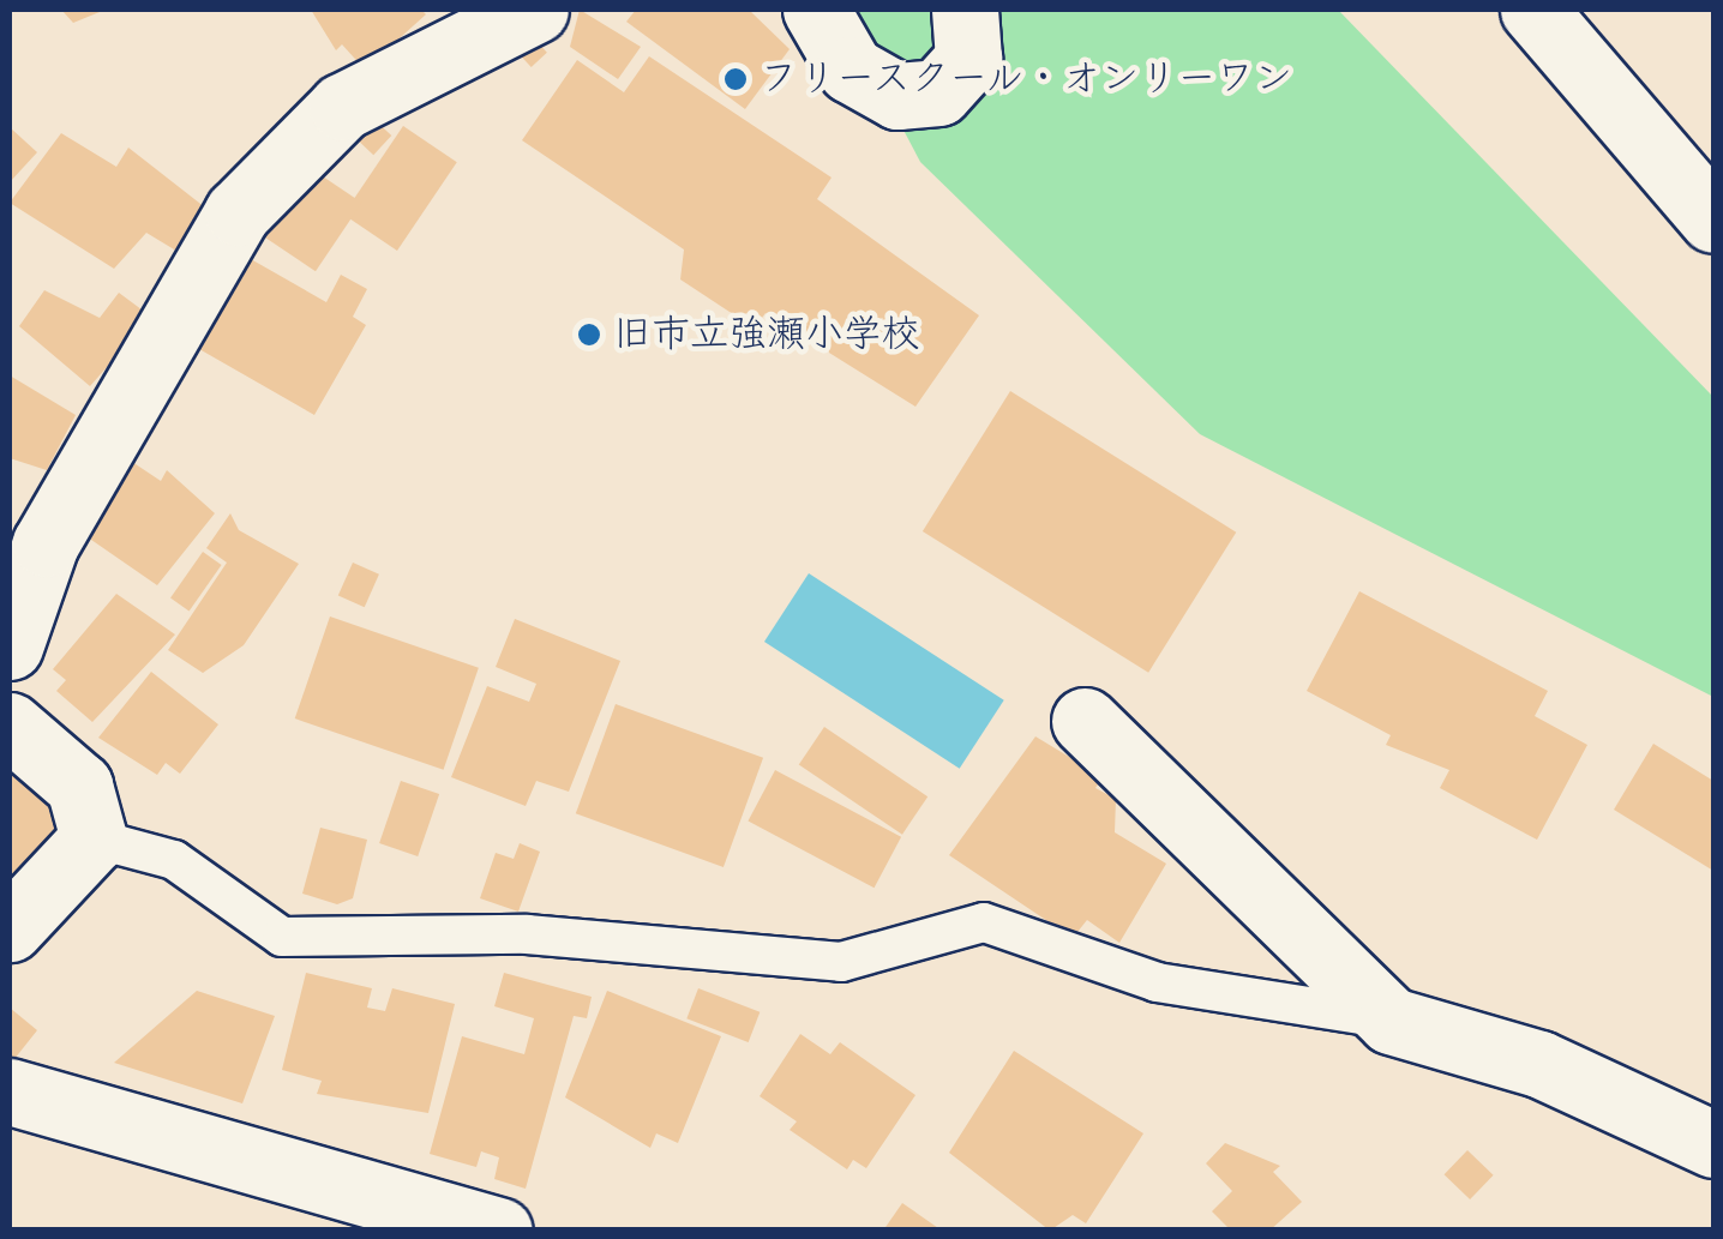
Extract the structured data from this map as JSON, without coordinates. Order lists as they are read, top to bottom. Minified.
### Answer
{"places":["フリースクール・オンリーワン","旧市立強瀬小学校"]}
